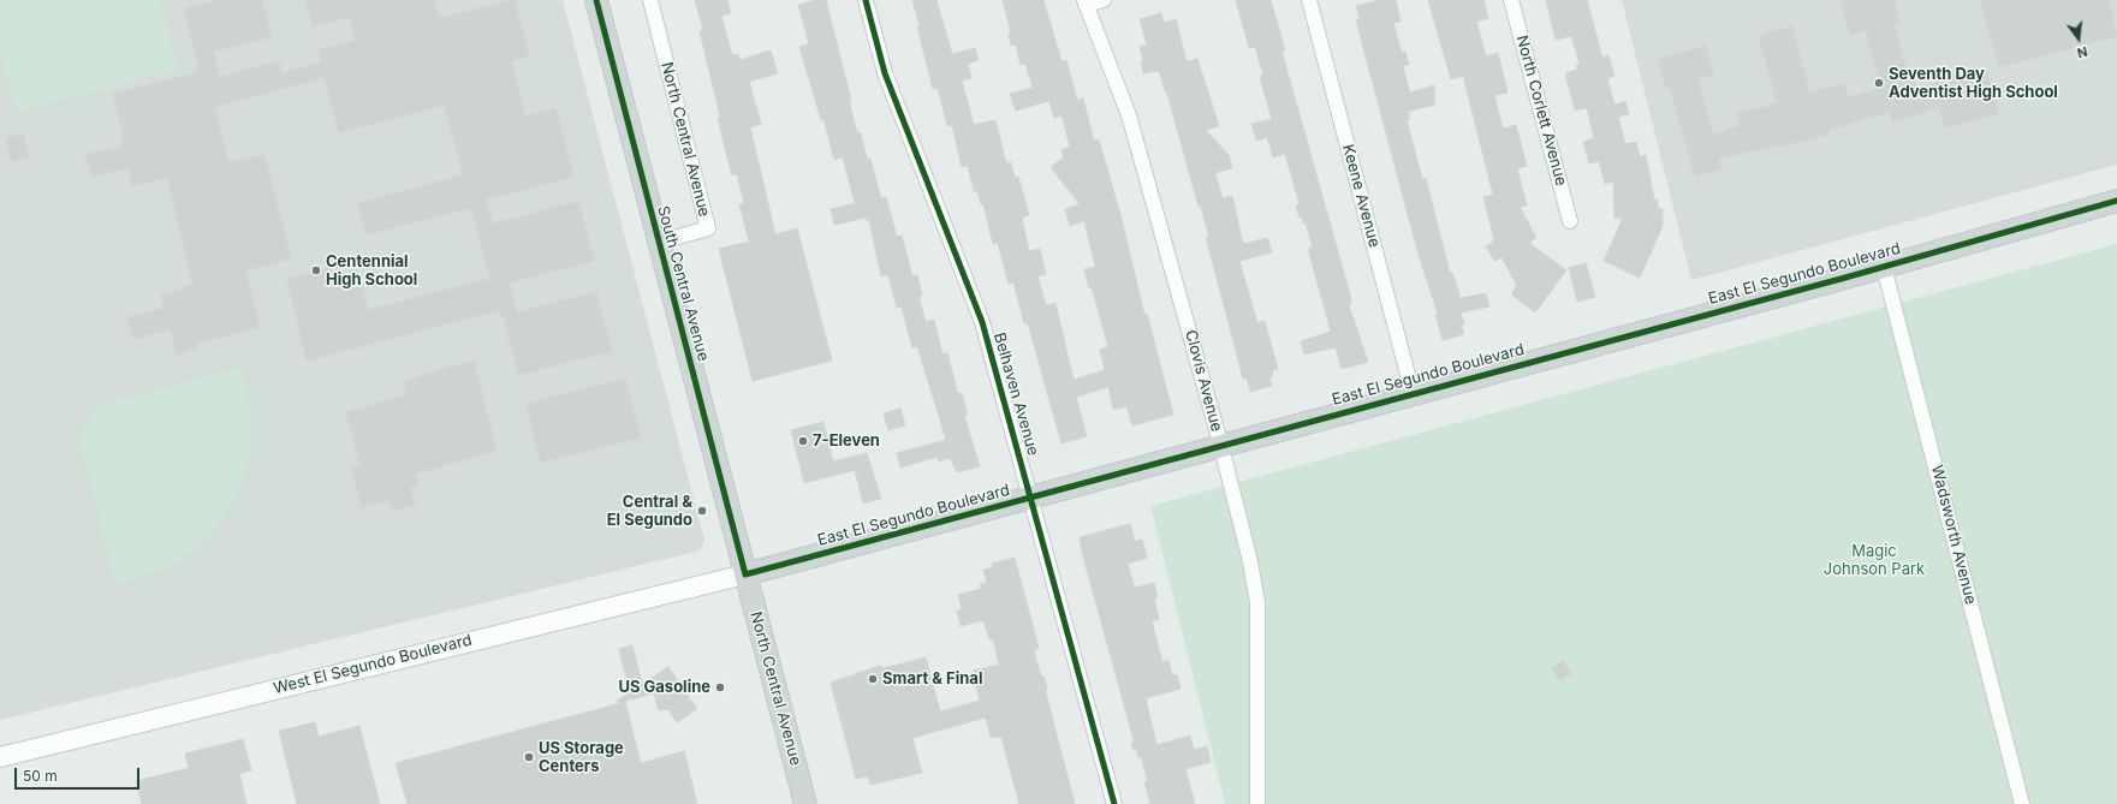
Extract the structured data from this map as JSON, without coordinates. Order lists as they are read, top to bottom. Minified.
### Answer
{"streets":{"main road":["North Central Avenue","East El Segundo Boulevard","South Central Avenue","West El Segundo Boulevard"],"street":["North Corlett Avenue","Keene Avenue","Clovis Avenue","Belhaven Avenue","Wadsworth Avenue"]},"crossings":[["North Central Avenue","East El Segundo Boulevard"],["North Central Avenue","South Central Avenue"],["North Central Avenue","West El Segundo Boulevard"],["Keene Avenue","East El Segundo Boulevard"],["East El Segundo Boulevard","South Central Avenue"],["East El Segundo Boulevard","Clovis Avenue"],["East El Segundo Boulevard","Belhaven Avenue"],["East El Segundo Boulevard","Wadsworth Avenue"],["East El Segundo Boulevard","West El Segundo Boulevard"],["South Central Avenue","West El Segundo Boulevard"]],"parks":["Magic Johnson Park"],"places":["Seventh Day Adventist High School","Centennial High School","7-Eleven","Central & El Segundo","Smart & Final","US Gasoline","US Storage Centers"],"scale_bar":"50 m","north":"bottom"}
